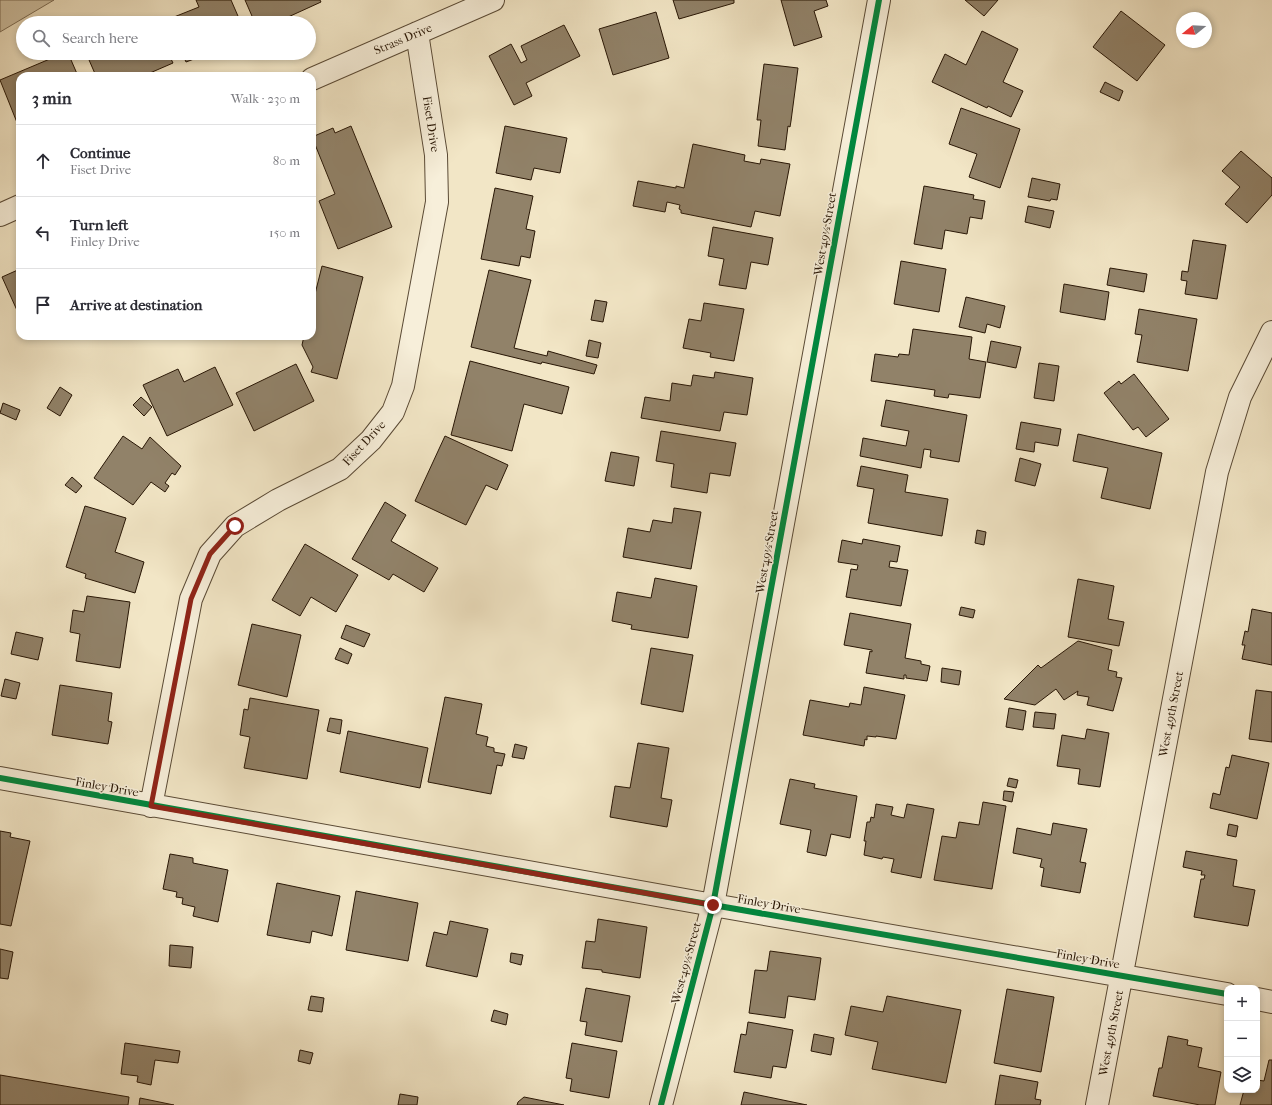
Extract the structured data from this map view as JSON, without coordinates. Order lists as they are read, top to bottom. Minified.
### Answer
{"streets":{"street":["Strass Drive","Fiset Drive","West 49½ Street","West 49th Street","Finley Drive"]},"crossings":[["Strass Drive","Fiset Drive"],["Fiset Drive","Finley Drive"],["West 49½ Street","Finley Drive"],["West 49th Street","Finley Drive"]],"north":"left","page":{"search":"Search here","heading":["3 min","Walk · 230 m"],"list":[["Continue","Fiset Drive","80 m"],["Turn left","Finley Drive","150 m"],"Arrive at destination"],"map_buttons":["+","−"]}}
